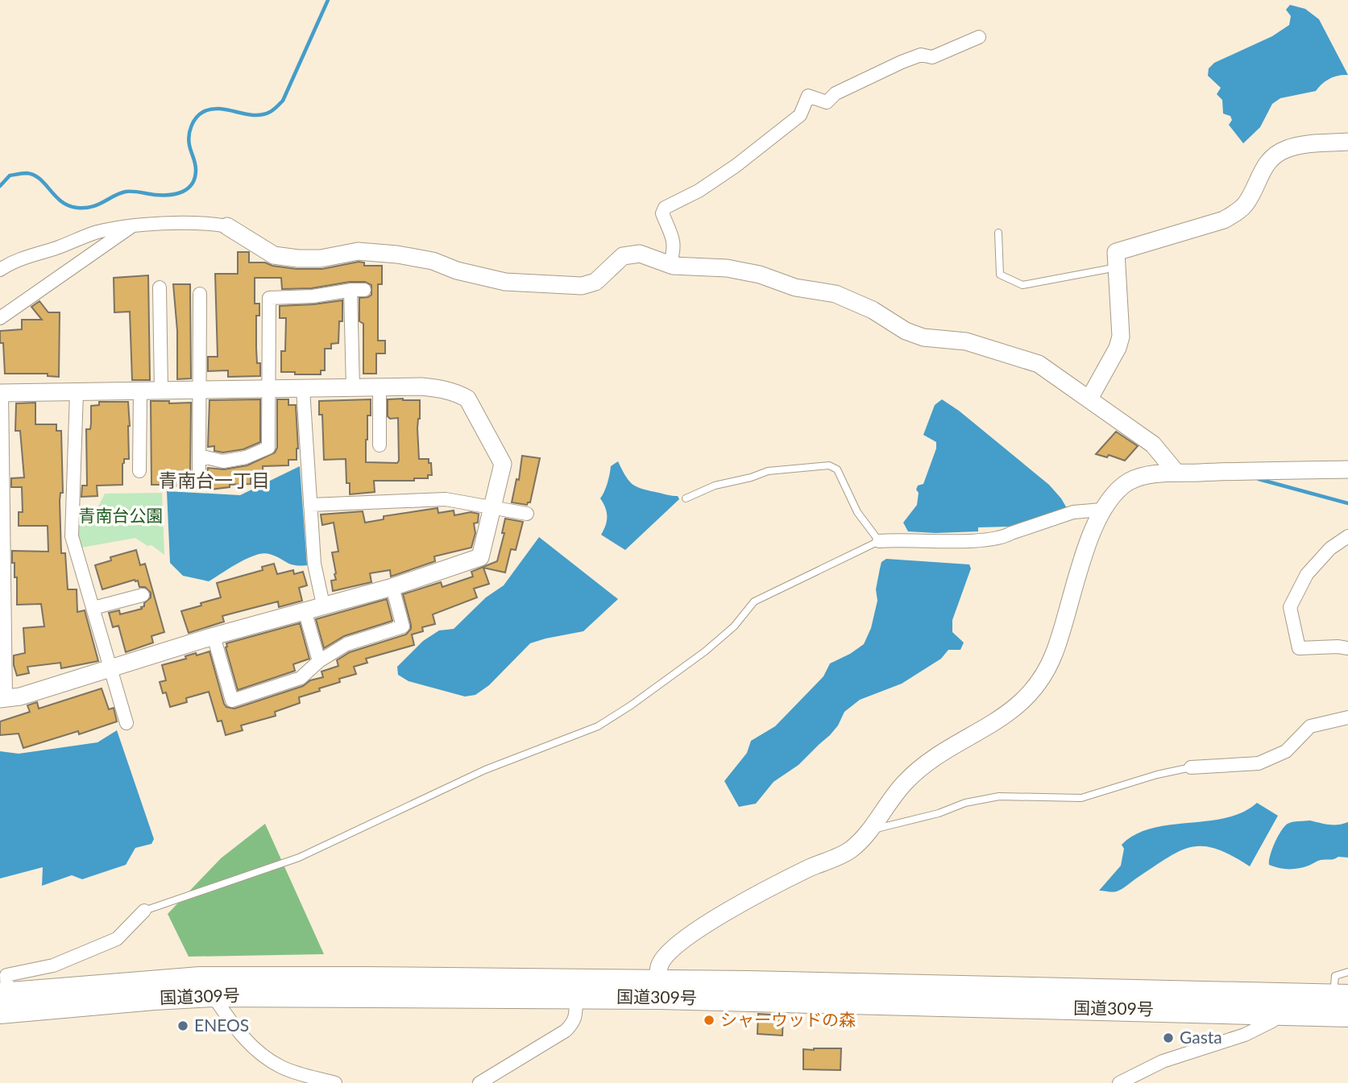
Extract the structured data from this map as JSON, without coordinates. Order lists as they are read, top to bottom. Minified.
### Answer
{"streets":{"highway":["国道309号"]},"districts":["青南台一丁目"],"parks":["青南台公園"],"places":["シャーウッドの森","ENEOS","Gasta"]}
